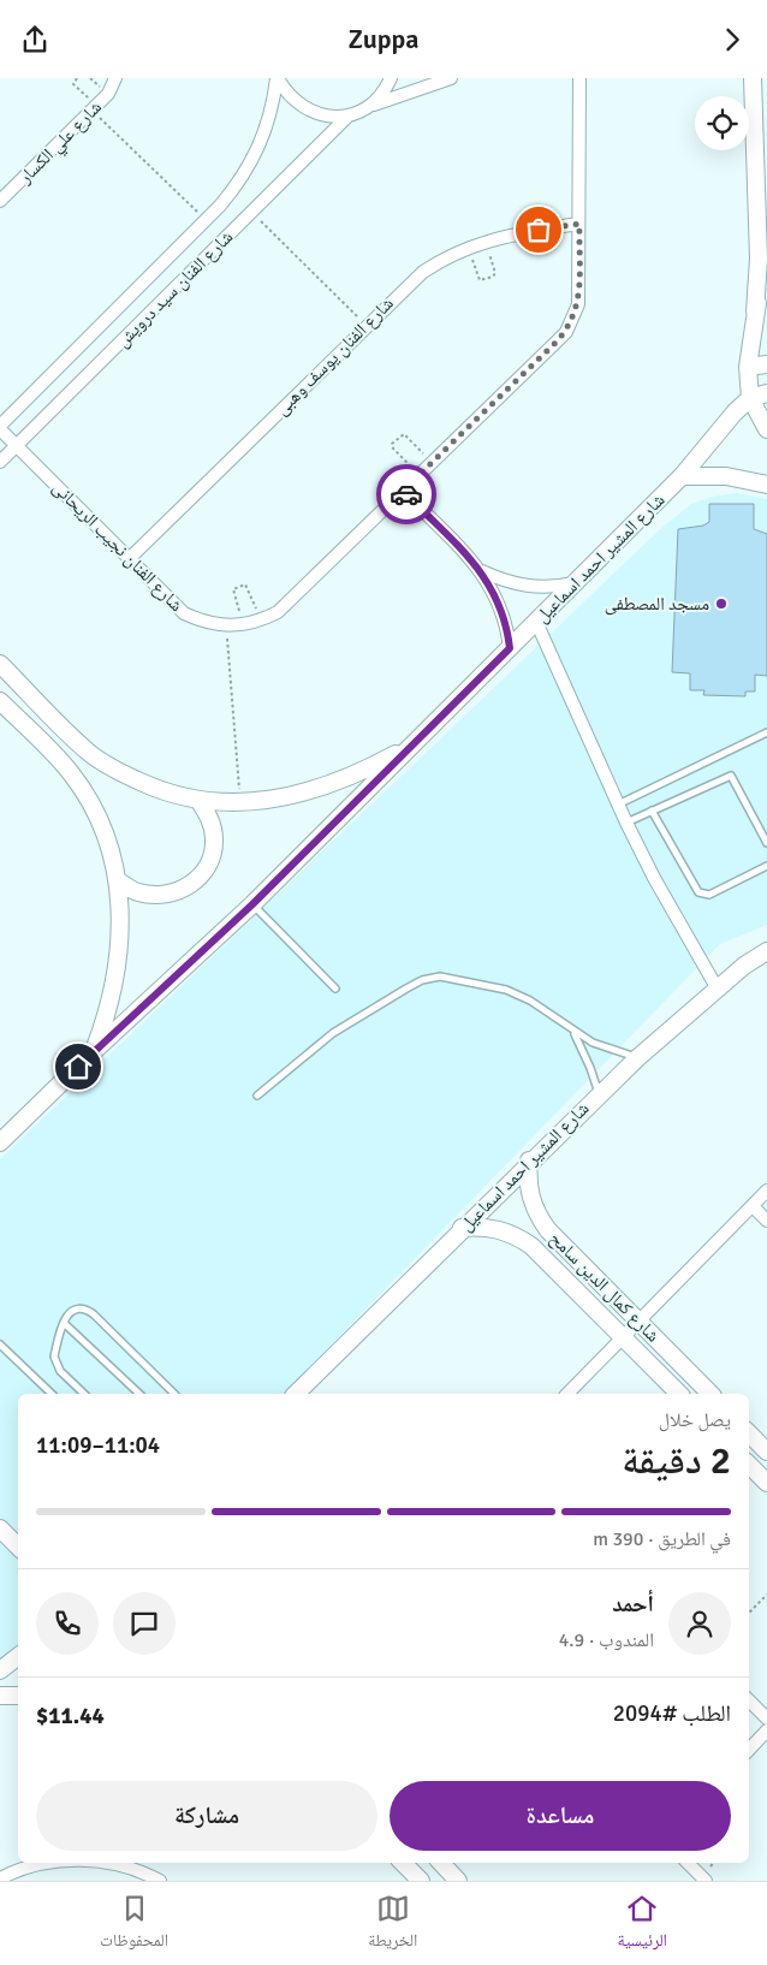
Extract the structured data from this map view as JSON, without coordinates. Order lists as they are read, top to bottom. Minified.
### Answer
{"streets":{"main road":["شارع المشير احمد اسماعيل","شارع كمال الدين سامح"],"street":["شارع علي الكسار","شارع الفنان سيد درويش","شارع الفنان يوسف وهبى","شارع الفنان نجيب الريحانى"]},"crossings":[["شارع الفنان سيد درويش","شارع الفنان نجيب الريحانى"],["شارع الفنان يوسف وهبى","شارع الفنان نجيب الريحانى"],["شارع المشير احمد اسماعيل","شارع كمال الدين سامح"]],"places":["مسجد المصطفى"],"page":{"header":"Zuppa","heading":["2 دقيقة","يصل خلال","11:04–11:09"],"panel":["أحمد","المندوب · 4.9","الطلب #2094","$11.44"],"bar":"في الطريق · 390 m","buttons":["مساعدة","مشاركة"],"tabs":["الرئيسية","الخريطة","المحفوظات"]}}
